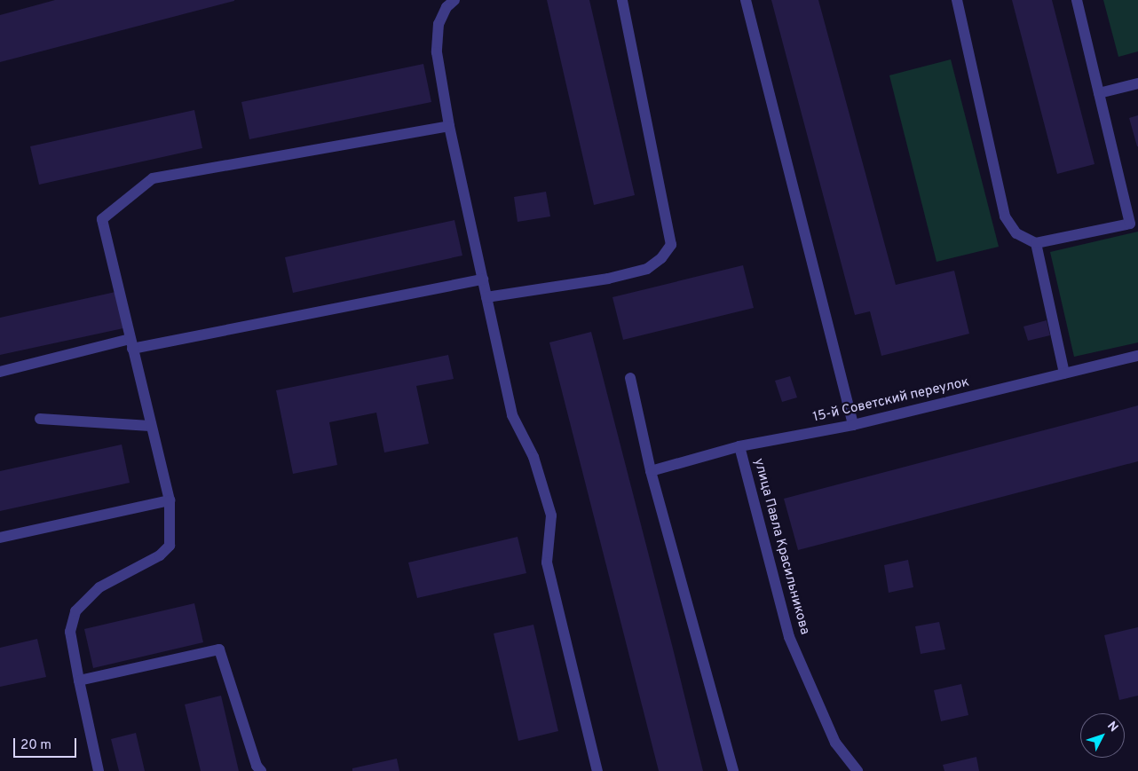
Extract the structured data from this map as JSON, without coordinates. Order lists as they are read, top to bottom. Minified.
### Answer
{"streets":{"street":["15-й Советский переулок","улица Павла Красильникова"]},"crossings":[["15-й Советский переулок","улица Павла Красильникова"]],"scale_bar":"20 m","north":"top right"}
